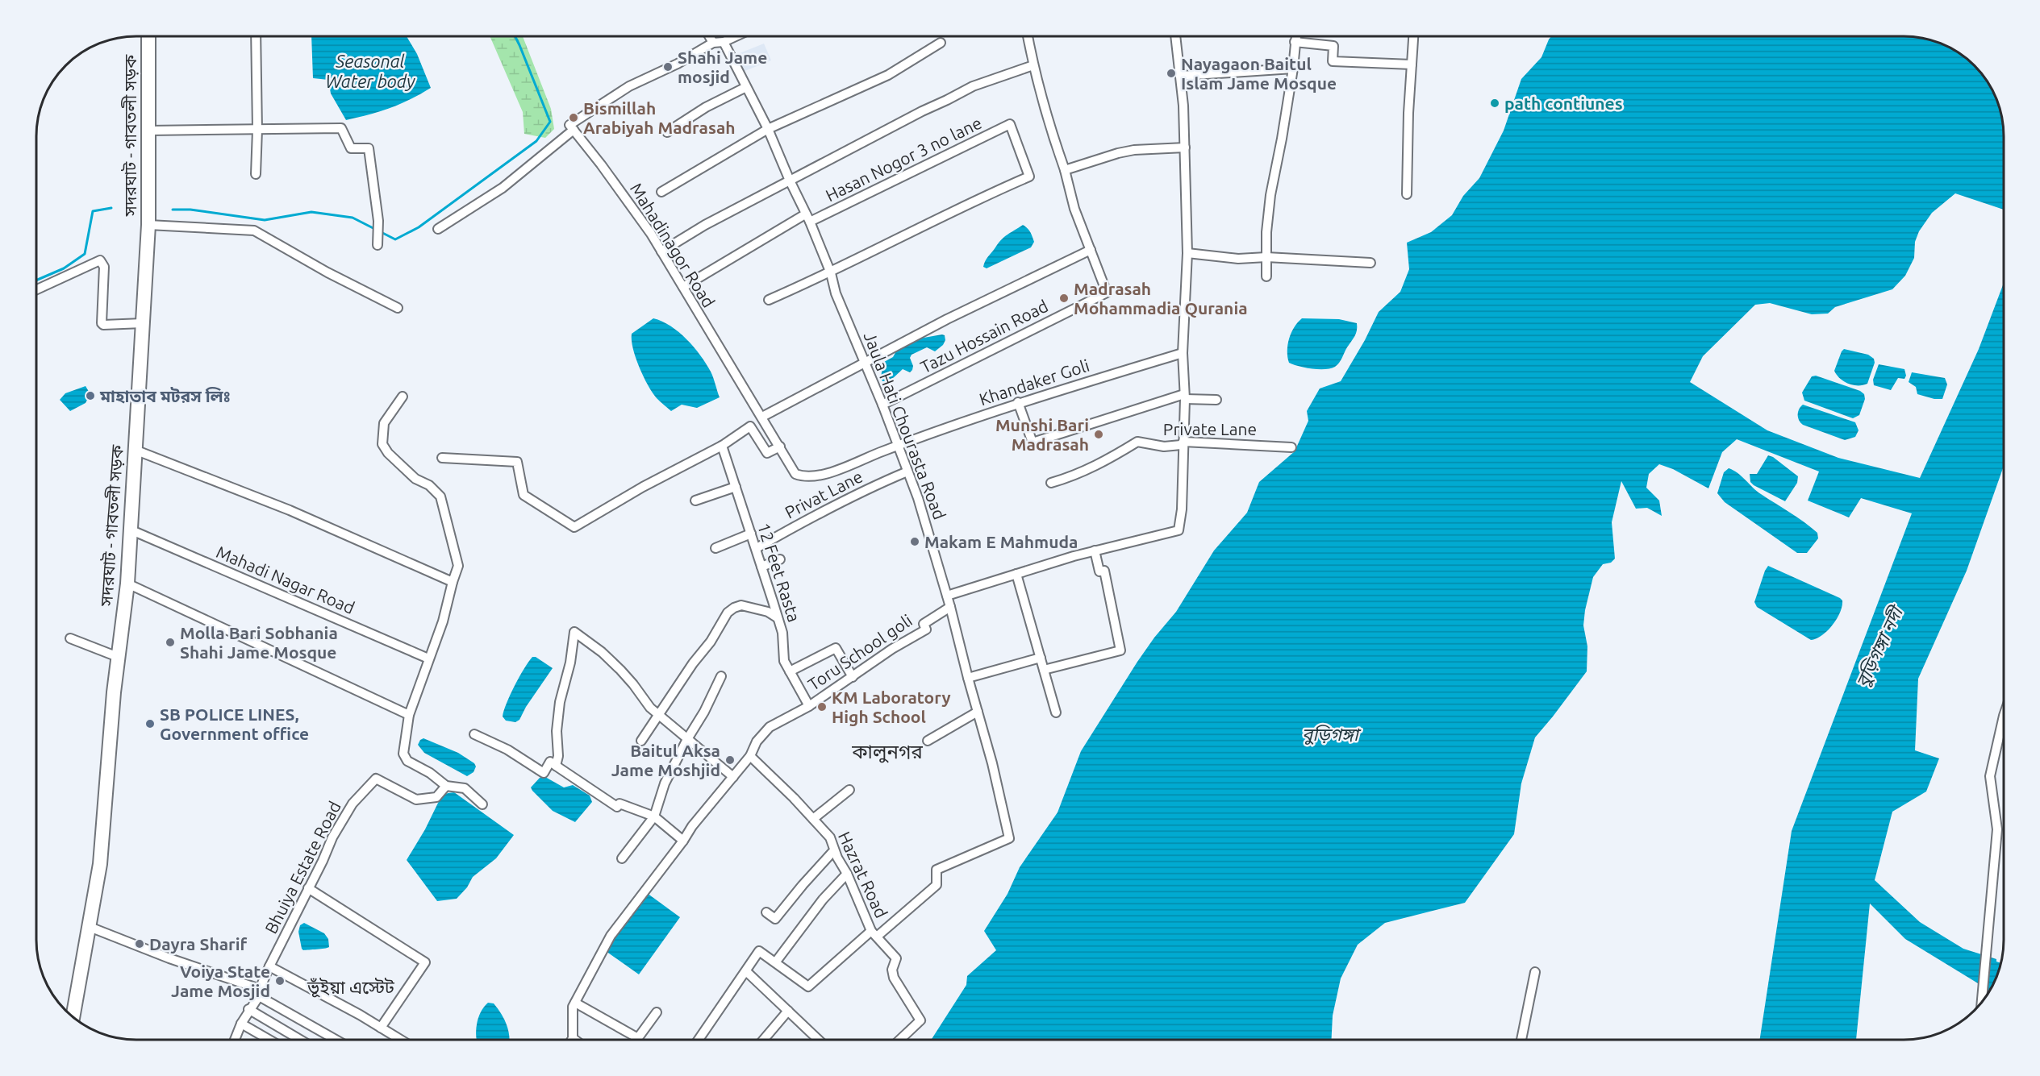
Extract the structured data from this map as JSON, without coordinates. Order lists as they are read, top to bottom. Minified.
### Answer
{"streets":{"highway":["সদরঘাট - গাবতলী সড়ক"],"street":["Hasan Nogor 3 no lane","Mahadinagor Road","Tazu Hossain Road","Khandaker Goli","Jaula Hati Chourasta Road","Private Lane","Privat Lane","12 Feet Rasta","Mahadi Nagar Road","Toru School goli","Bhuiya Estate Road","Hazrat Road"]},"crossings":[["সদরঘাট - গাবতলী সড়ক","Mahadi Nagar Road"],["Hasan Nogor 3 no lane","Mahadinagor Road"],["Hasan Nogor 3 no lane","Jaula Hati Chourasta Road"],["Mahadinagor Road","Khandaker Goli"],["Tazu Hossain Road","Jaula Hati Chourasta Road"],["Khandaker Goli","Jaula Hati Chourasta Road"],["Jaula Hati Chourasta Road","Privat Lane"],["Jaula Hati Chourasta Road","Toru School goli"],["Jaula Hati Chourasta Road","Hazrat Road"],["Privat Lane","12 Feet Rasta"],["12 Feet Rasta","Toru School goli"],["Toru School goli","Hazrat Road"]],"districts":["কালুনগর","ভূঁইয়া এস্টেট"],"water":["Seasonal Water body","বুড়িগঙ্গা নদী","বুড়িগঙ্গা"],"places":["Shahi Jame mosjid","Nayagaon Baitul Islam Jame Mosque","path contiunes","Bismillah Arabiyah Madrasah","Madrasah Mohammadia Qurania","মাহাতাব মটরস লিঃ","Munshi Bari Madrasah","Makam E Mahmuda","Molla Bari Sobhania Shahi Jame Mosque","KM Laboratory High School","SB POLICE LINES, Government office","Baitul Aksa Jame Moshjid","Dayra Sharif","Voiya State Jame Mosjid"]}
